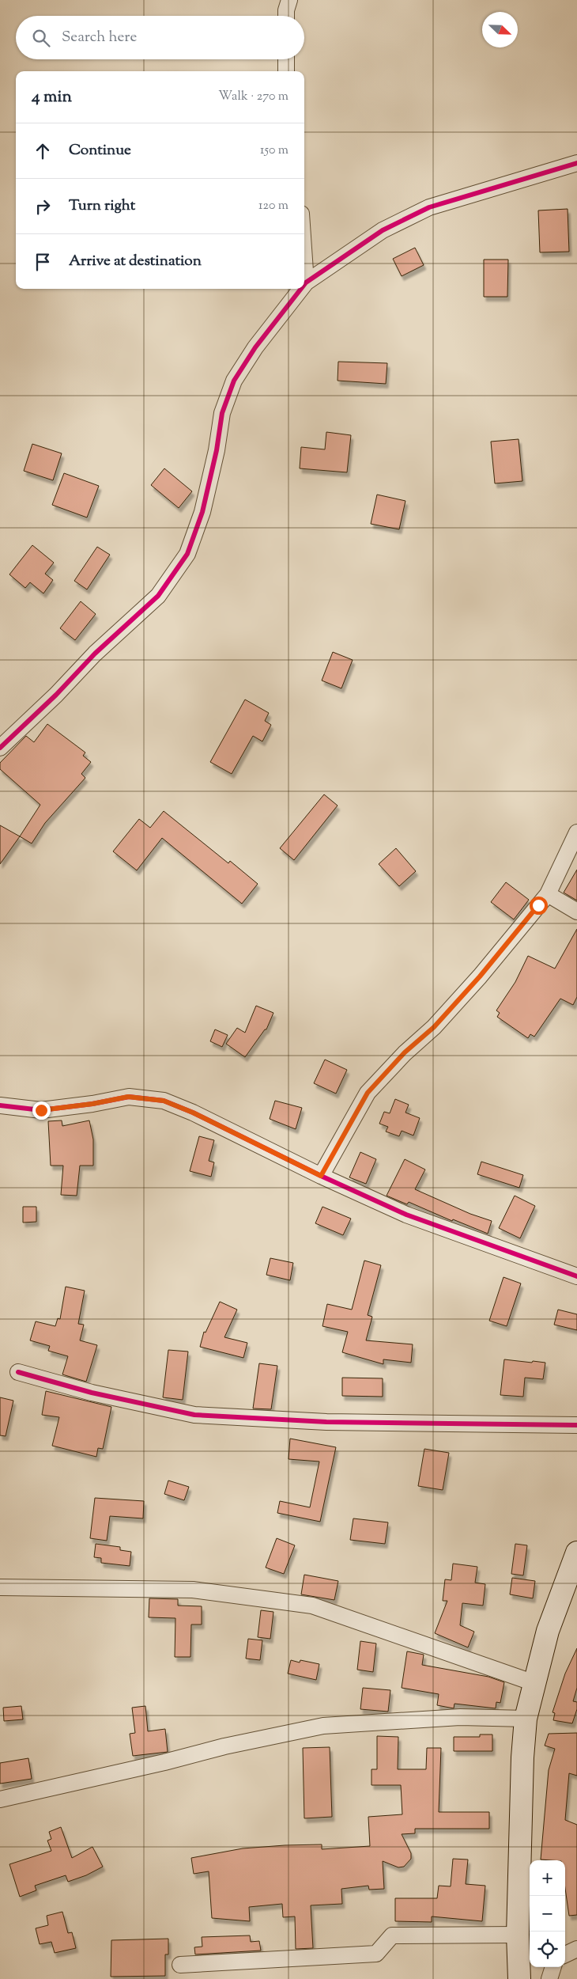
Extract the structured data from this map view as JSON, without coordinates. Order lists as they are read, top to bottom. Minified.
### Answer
{"north":"bottom right","page":{"search":"Search here","heading":["4 min","Walk · 270 m"],"list":[["Continue","150 m"],["Turn right","120 m"],"Arrive at destination"],"map_buttons":["+","−"]}}
